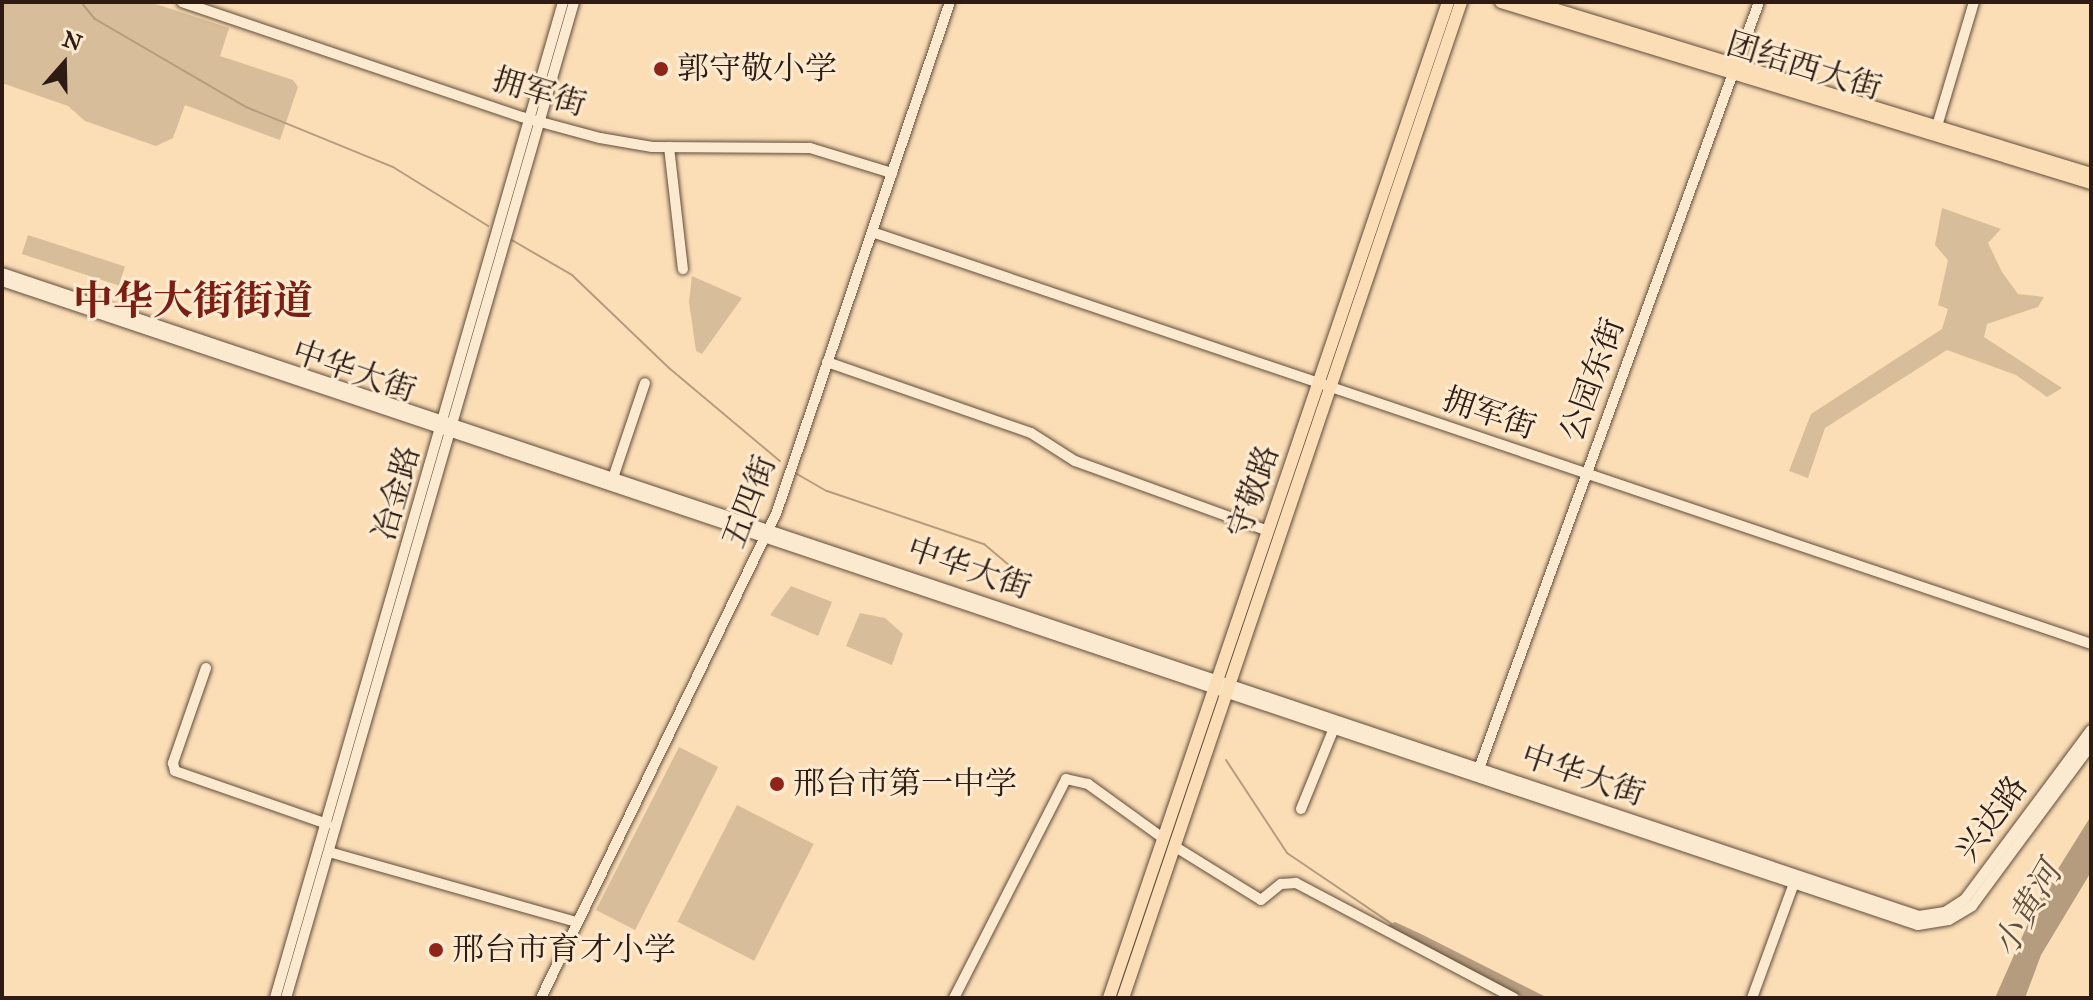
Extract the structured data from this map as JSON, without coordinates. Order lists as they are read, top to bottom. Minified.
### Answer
{"streets":{"main road":["团结西大街","守敬路"],"street":["拥军街","中华大街","公园东街","冶金路","五四街","兴达路"]},"crossings":[["团结西大街","公园东街"],["拥军街","公园东街"],["拥军街","守敬路"],["拥军街","冶金路"],["拥军街","五四街"],["中华大街","公园东街"],["中华大街","守敬路"],["中华大街","冶金路"],["中华大街","五四街"],["中华大街","兴达路"]],"districts":["中华大街街道"],"water":["小黄河"],"places":["郭守敬小学","邢台市第一中学","邢台市育才小学"],"north":"top"}
